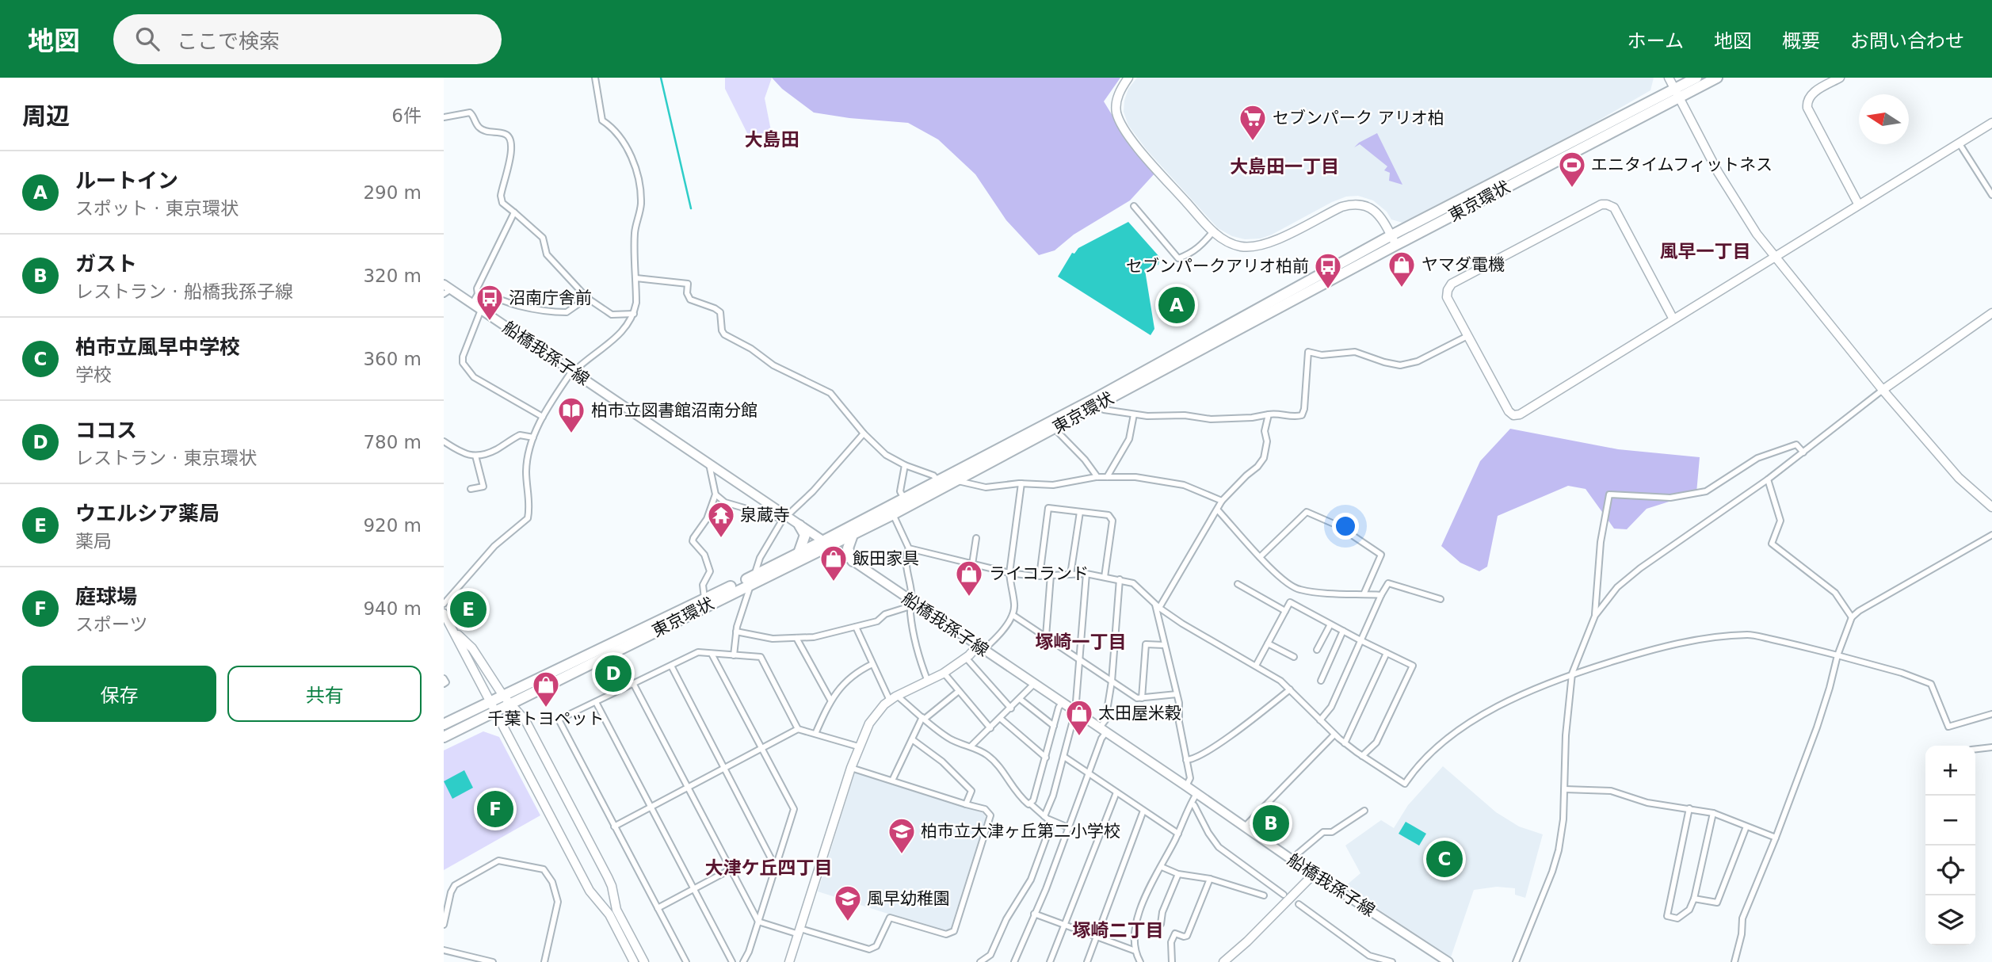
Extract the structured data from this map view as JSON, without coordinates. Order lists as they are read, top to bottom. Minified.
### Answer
{"streets":{"highway":["東京環状"],"main road":["船橋我孫子線"]},"crossings":[["東京環状","船橋我孫子線"]],"districts":["大島田","大島田一丁目","風早一丁目","塚崎一丁目","大津ケ丘四丁目","塚崎二丁目"],"places":{"supermarket":["セブンパーク アリオ柏"],"sports":["エニタイムフィットネス"],"shop":["ヤマダ電機","飯田家具","ライコランド","千葉トヨペット","太田屋米穀"],"bus stop":["セブンパークアリオ柏前","沼南庁舎前"],"library":["柏市立図書館沼南分館"],"temple":["泉蔵寺"],"school or university":["柏市立大津ヶ丘第二小学校","風早幼稚園"]},"north":"left","page":{"header":"地図","search":"ここで検索","nav":["ホーム","地図","概要","お問い合わせ"],"heading":["周辺","6件"],"list":[{"mark":"A","name":"ルートイン","note":"スポット · 東京環状","value":"290 m"},{"mark":"B","name":"ガスト","note":"レストラン · 船橋我孫子線","value":"320 m"},{"mark":"C","name":"柏市立風早中学校","note":"学校","value":"360 m"},{"mark":"D","name":"ココス","note":"レストラン · 東京環状","value":"780 m"},{"mark":"E","name":"ウエルシア薬局","note":"薬局","value":"920 m"},{"mark":"F","name":"庭球場","note":"スポーツ","value":"940 m"}],"pins":["A","E","D","F","B","C"],"buttons":["保存","共有"],"map_buttons":["+","−"]}}
